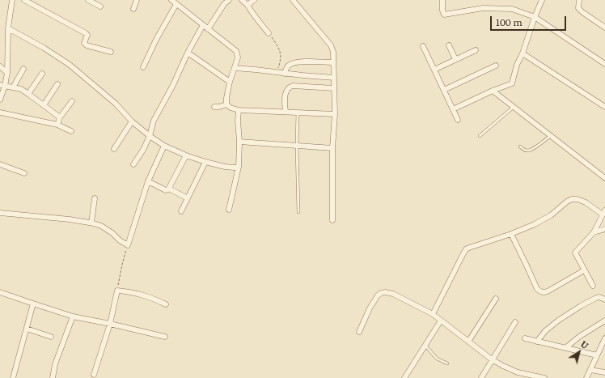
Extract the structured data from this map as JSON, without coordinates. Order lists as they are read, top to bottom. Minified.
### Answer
{"scale_bar":"100 m","north":"top right"}
